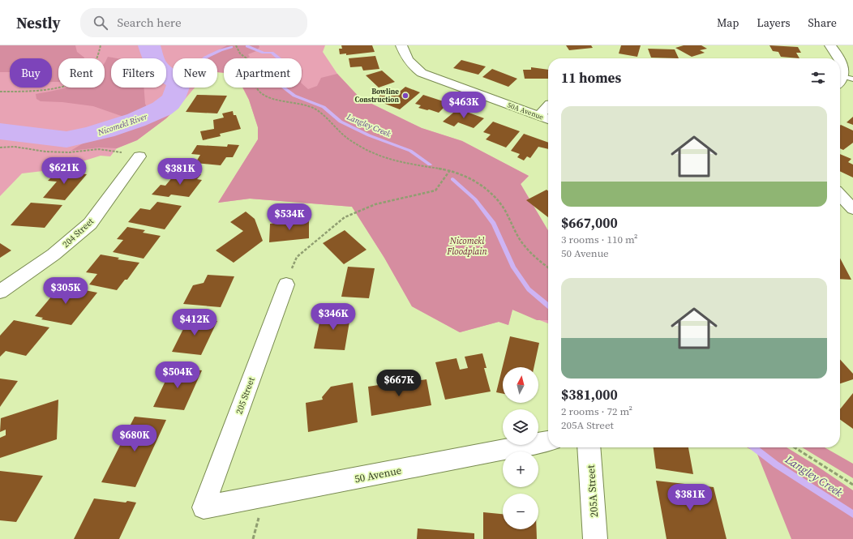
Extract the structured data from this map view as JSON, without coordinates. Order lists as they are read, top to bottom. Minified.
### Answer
{"streets":{"street":["50A Avenue","204 Street","205 Street","50 Avenue","205A Street"]},"crossings":[["205 Street","50 Avenue"]],"water":["Nicomekl River","Langley Creek"],"parks":["Nicomekl Floodplain"],"places":["Bowline Construction"],"north":"top","page":{"header":"Nestly","search":"Search here","nav":["Map","Layers","Share"],"chip":["Buy","Rent","Filters","New","Apartment"],"heading":"11 homes","price":["$463K","$621K","$381K","$534K","$305K","$346K","$412K","$504K","$667K","$680K","$381K"],"list":[{"name":"$667,000","note":"3 rooms · 110 m² · 50 Avenue"},{"name":"$381,000","note":"2 rooms · 72 m² · 205A Street"}],"map_buttons":["+","−"]}}
